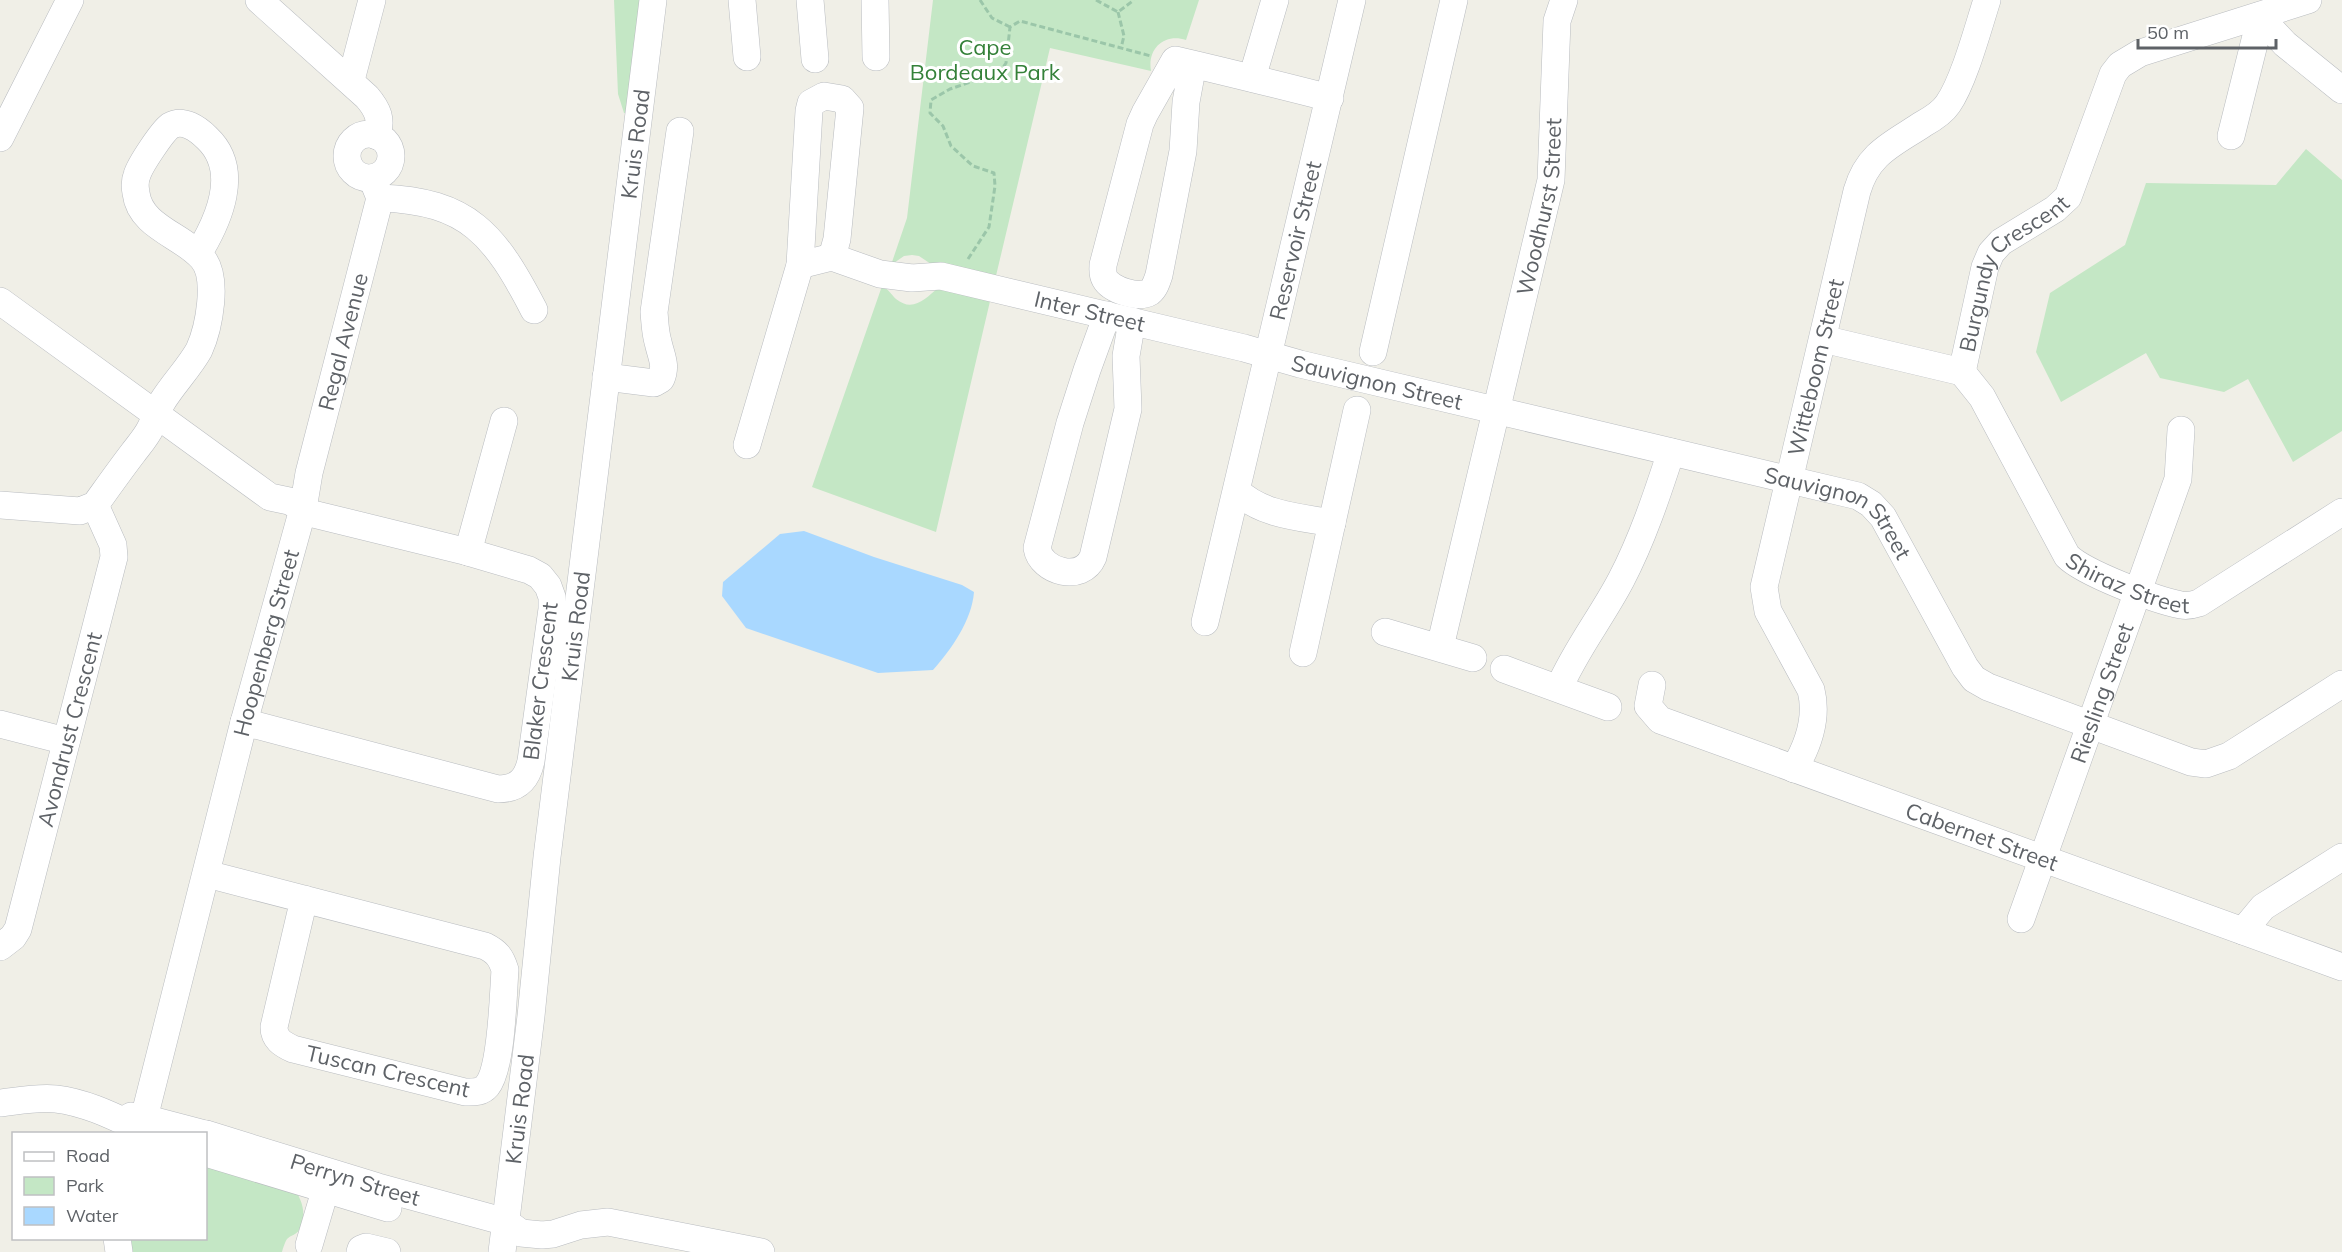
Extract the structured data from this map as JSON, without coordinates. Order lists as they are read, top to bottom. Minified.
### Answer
{"streets":{"street":["Kruis Road","Woodhurst Street","Reservoir Street","Burgundy Crescent","Inter Street","Regal Avenue","Witteboom Street","Sauvignon Street","Shiraz Street","Hoopenberg Street","Blaker Crescent","Riesling Street","Avondrust Crescent","Cabernet Street","Tuscan Crescent","Perryn Street"]},"crossings":[["Kruis Road","Perryn Street"],["Woodhurst Street","Sauvignon Street"],["Reservoir Street","Inter Street"],["Reservoir Street","Sauvignon Street"],["Burgundy Crescent","Witteboom Street"],["Burgundy Crescent","Shiraz Street"],["Inter Street","Sauvignon Street"],["Regal Avenue","Hoopenberg Street"],["Regal Avenue","Blaker Crescent"],["Witteboom Street","Sauvignon Street"],["Witteboom Street","Cabernet Street"],["Sauvignon Street","Riesling Street"],["Shiraz Street","Riesling Street"],["Hoopenberg Street","Blaker Crescent"],["Hoopenberg Street","Tuscan Crescent"],["Hoopenberg Street","Perryn Street"],["Riesling Street","Cabernet Street"]],"parks":["Cape Bordeaux Park"],"legend":["Road","Park","Water"],"scale_bar":"50 m"}
